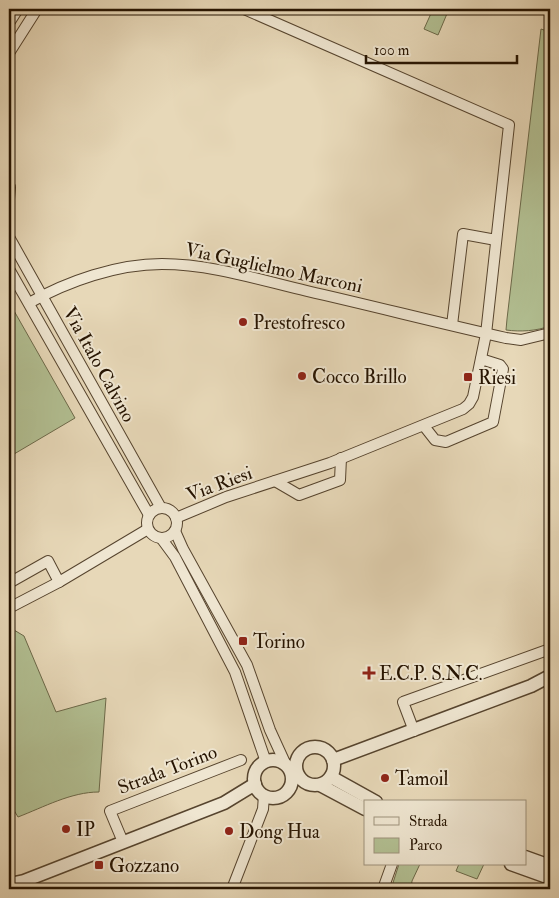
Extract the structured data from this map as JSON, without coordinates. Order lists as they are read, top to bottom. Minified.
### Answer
{"streets":{"street":["Via Guglielmo Marconi","Via Italo Calvino","Via Riesi","Strada Torino"]},"crossings":[["Via Guglielmo Marconi","Via Italo Calvino"],["Via Guglielmo Marconi","Via Riesi"],["Via Italo Calvino","Via Riesi"]],"places":{"other":["Prestofresco","Cocco Brillo","Tamoil","IP","Dong Hua"],"transit":["Riesi","Torino","Gozzano"],"health":["E.C.P. S.N.C."]},"legend":["Strada","Parco"],"scale_bar":"100 m"}
